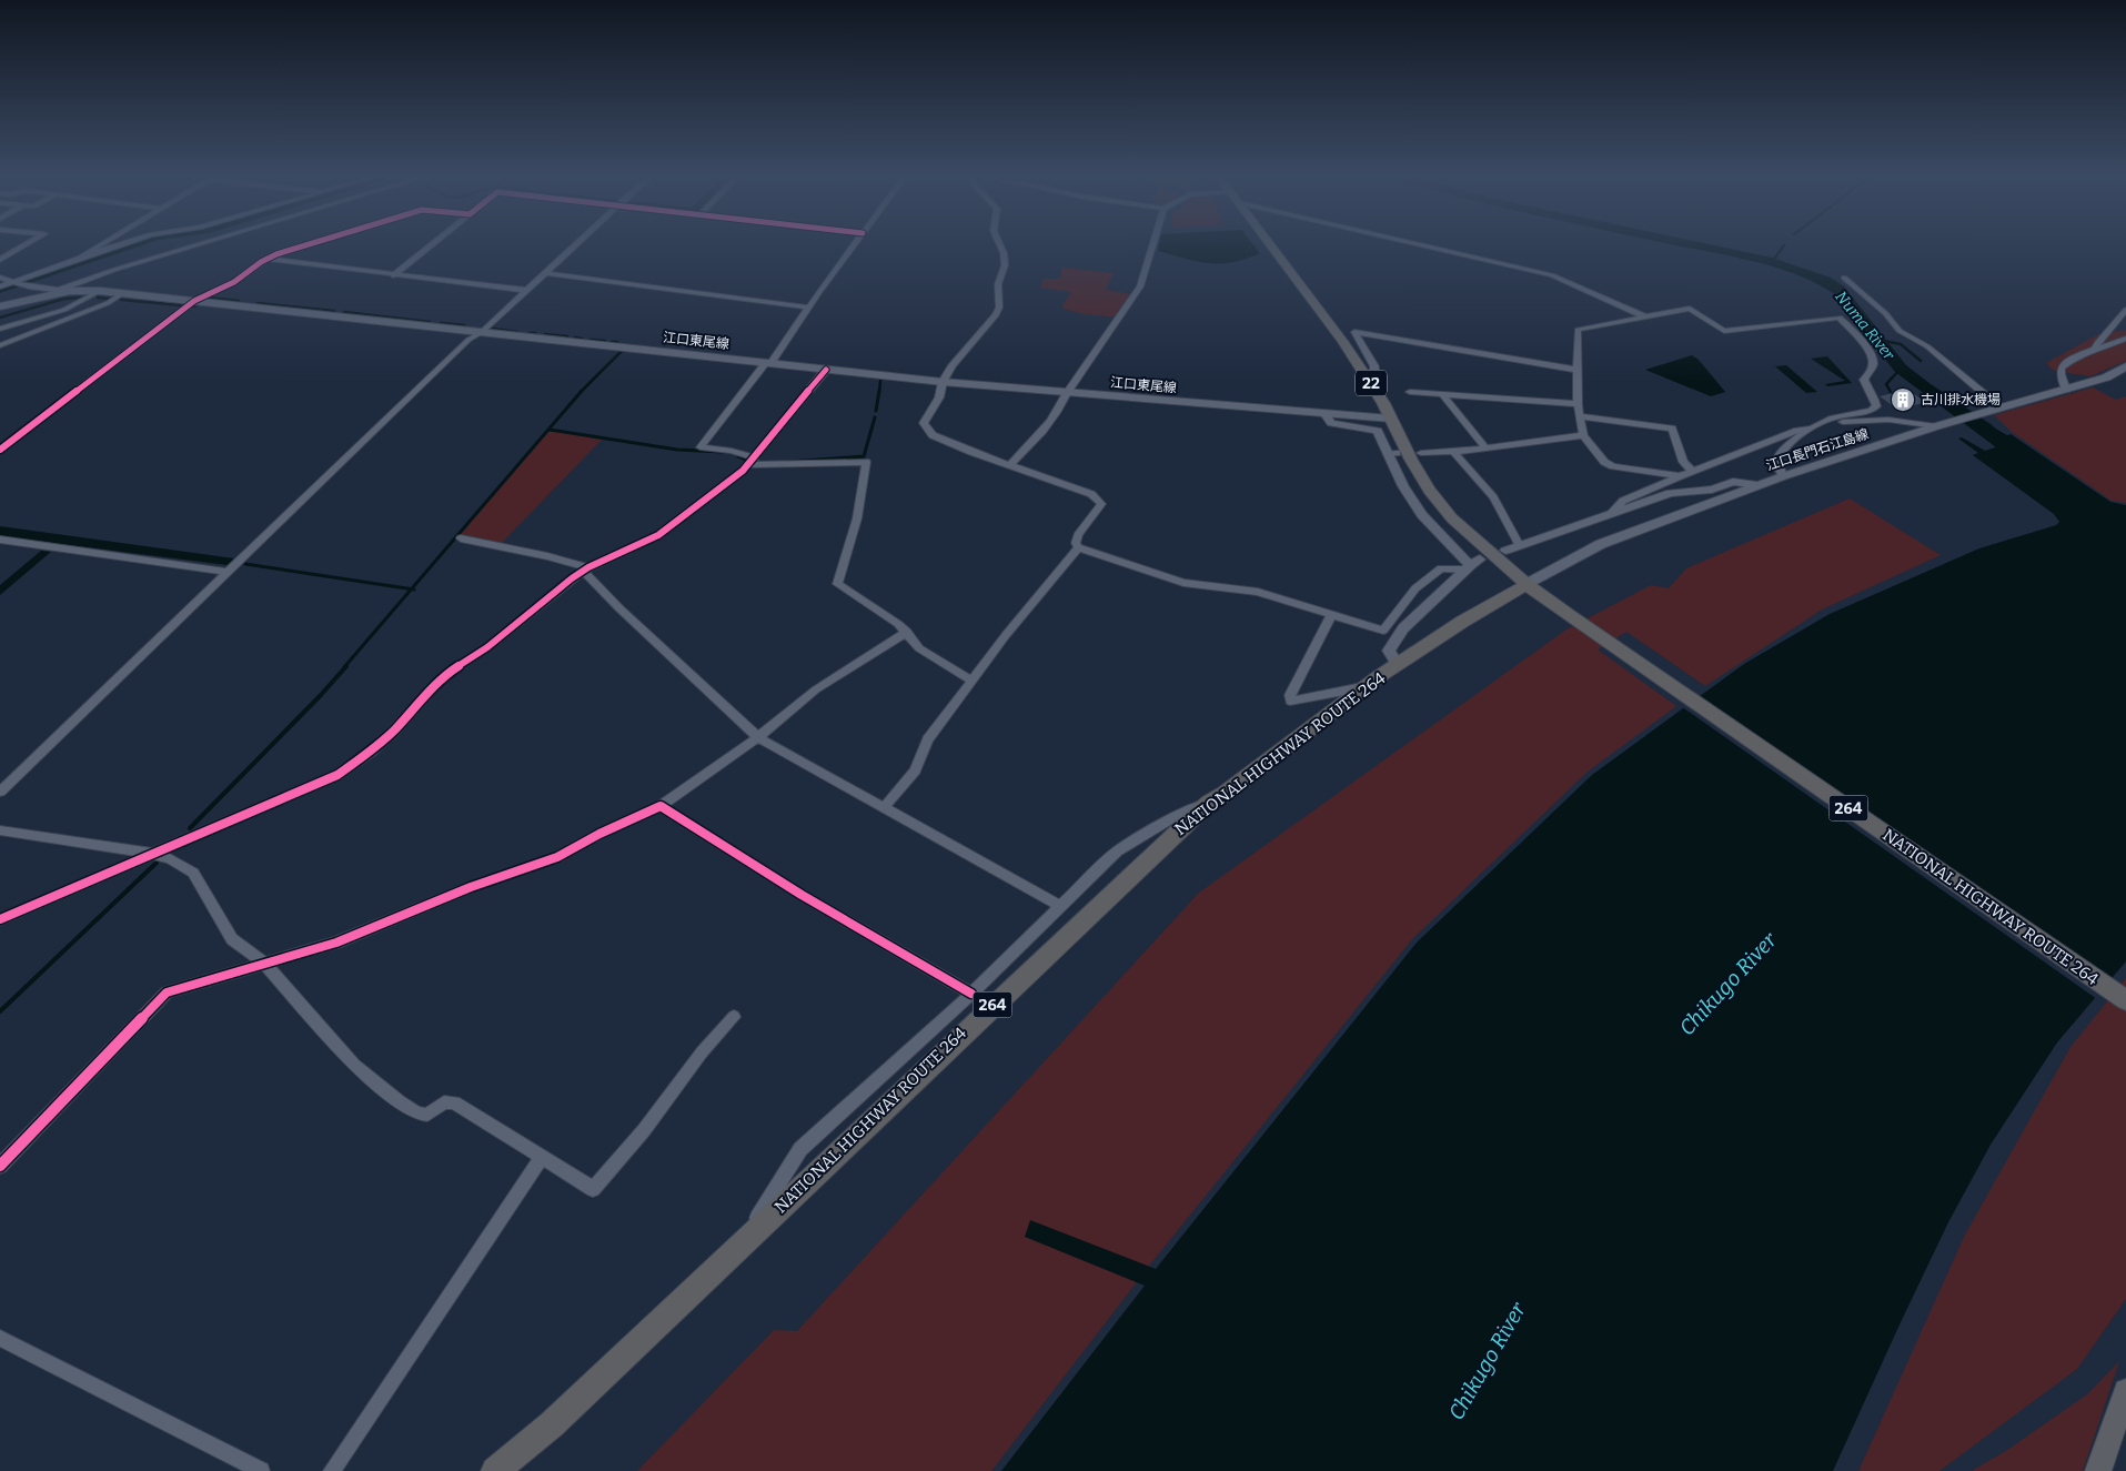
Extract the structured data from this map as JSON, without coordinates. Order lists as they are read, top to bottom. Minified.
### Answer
{"streets":{"highway":["NATIONAL HIGHWAY ROUTE 264","264"],"main road":["江口東尾線","22","江口長門石江島線"]},"crossings":[["江口東尾線","22"],["22","江口長門石江島線"],["22","NATIONAL HIGHWAY ROUTE 264"],["江口長門石江島線","NATIONAL HIGHWAY ROUTE 264"]],"water":["Numa River","Chikugo River"],"places":{"building":["古川排水機場"]}}
